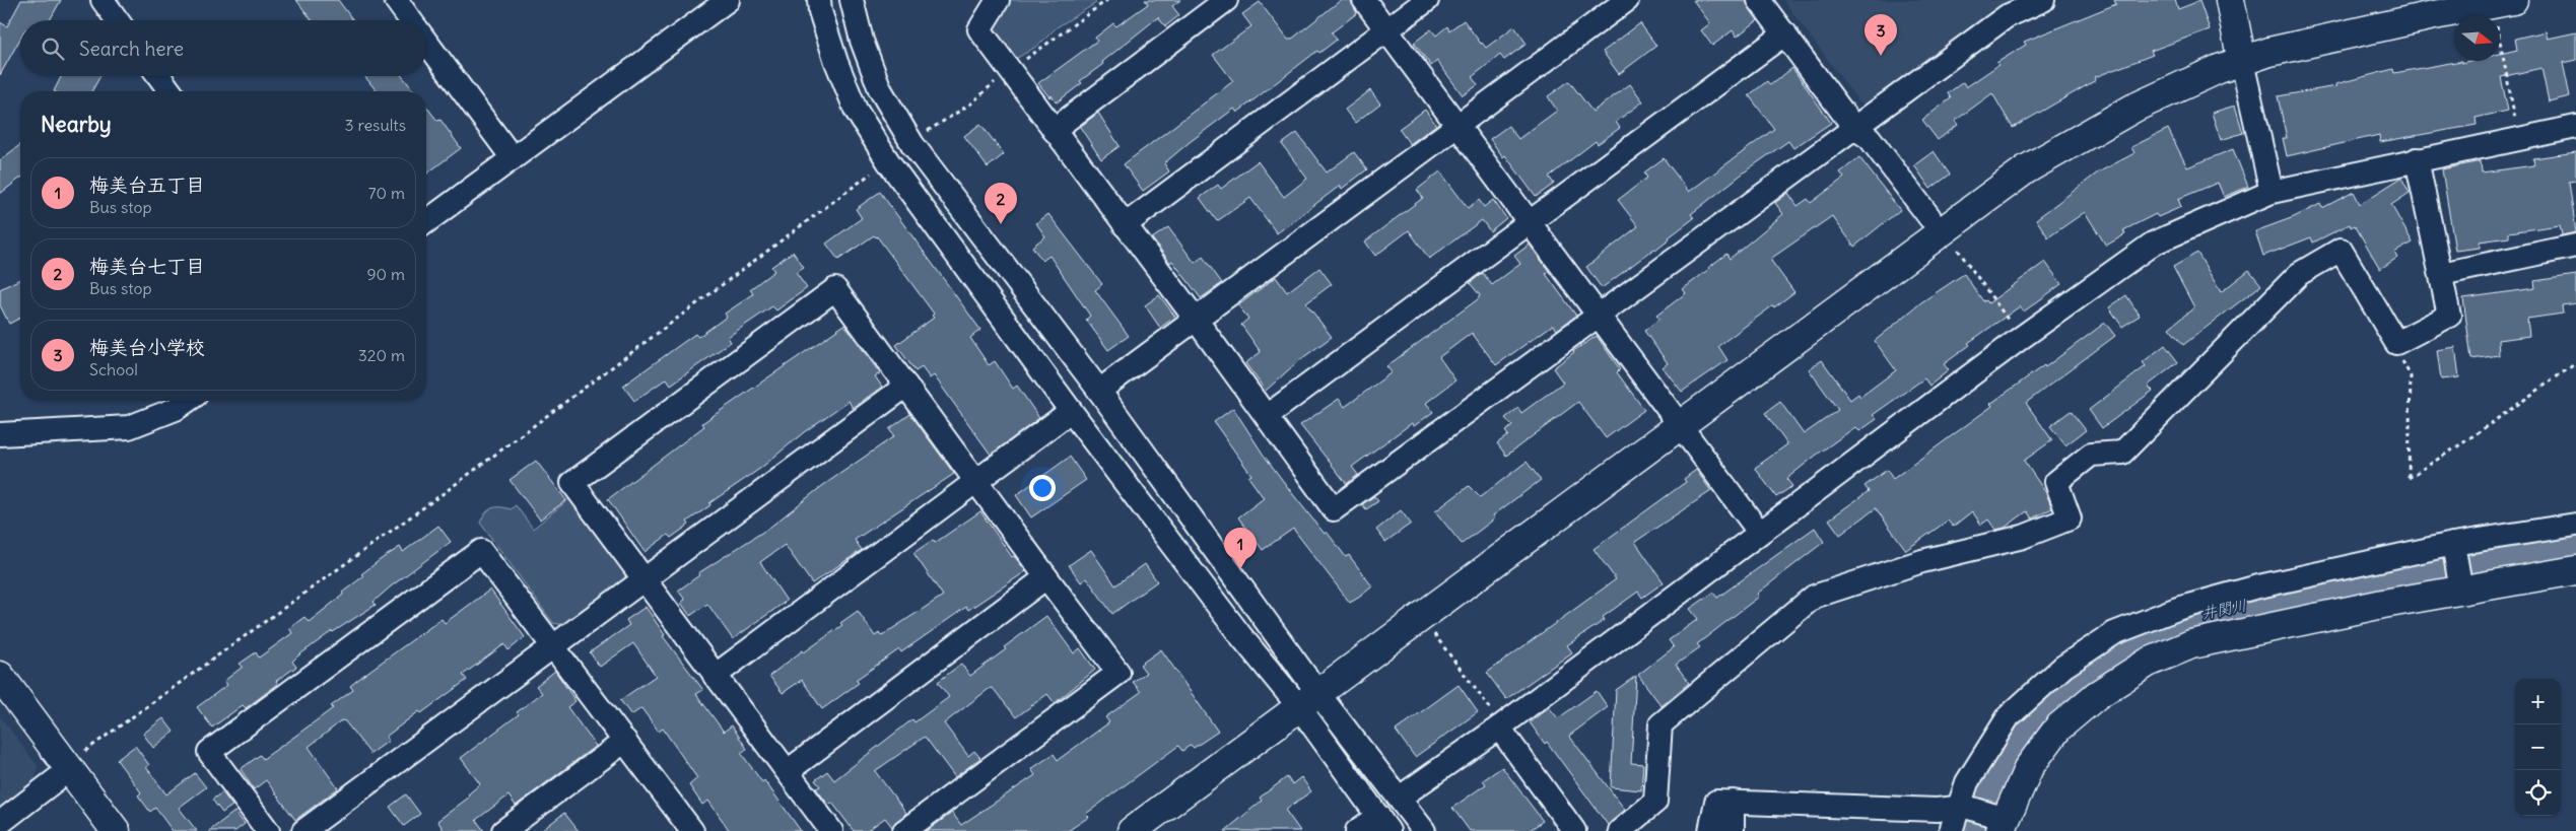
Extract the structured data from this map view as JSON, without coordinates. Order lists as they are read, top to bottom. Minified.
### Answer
{"water":["井関川"],"north":"right","page":{"pins":["3","2","1"],"search":"Search here","heading":["Nearby","3 results"],"list":[{"mark":"1","name":"梅美台五丁目","note":"Bus stop","value":"70 m"},{"mark":"2","name":"梅美台七丁目","note":"Bus stop","value":"90 m"},{"mark":"3","name":"梅美台小学校","note":"School","value":"320 m"}],"map_buttons":["+","−"]}}
